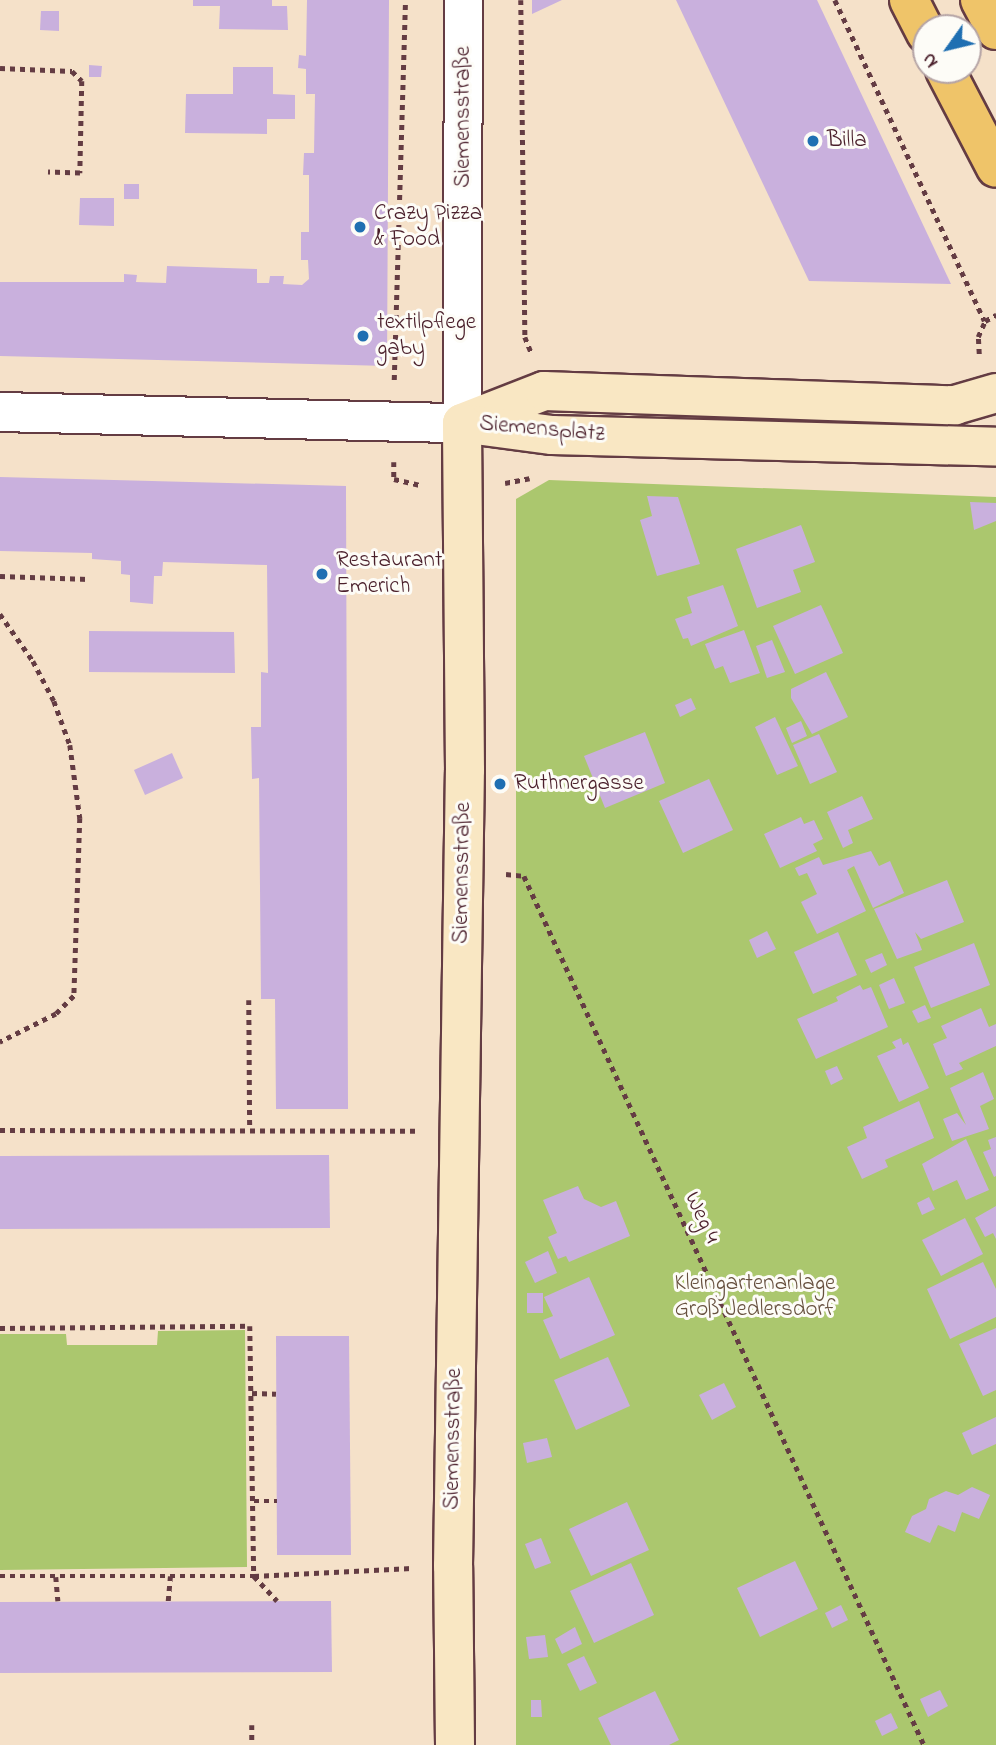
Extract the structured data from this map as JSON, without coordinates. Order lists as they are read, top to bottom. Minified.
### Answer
{"streets":{"main road":["Siemensstraße","Siemensplatz"],"path":["Weg 4"]},"crossings":[["Siemensstraße","Siemensplatz"],["Siemensstraße","Weg 4"]],"parks":["Kleingartenanlage Groß Jedlersdorf"],"places":["Billa","Crazy Pizza & Food","textilpflege gaby","Restaurant Emerich","Ruthnergasse"],"north":"bottom left"}
